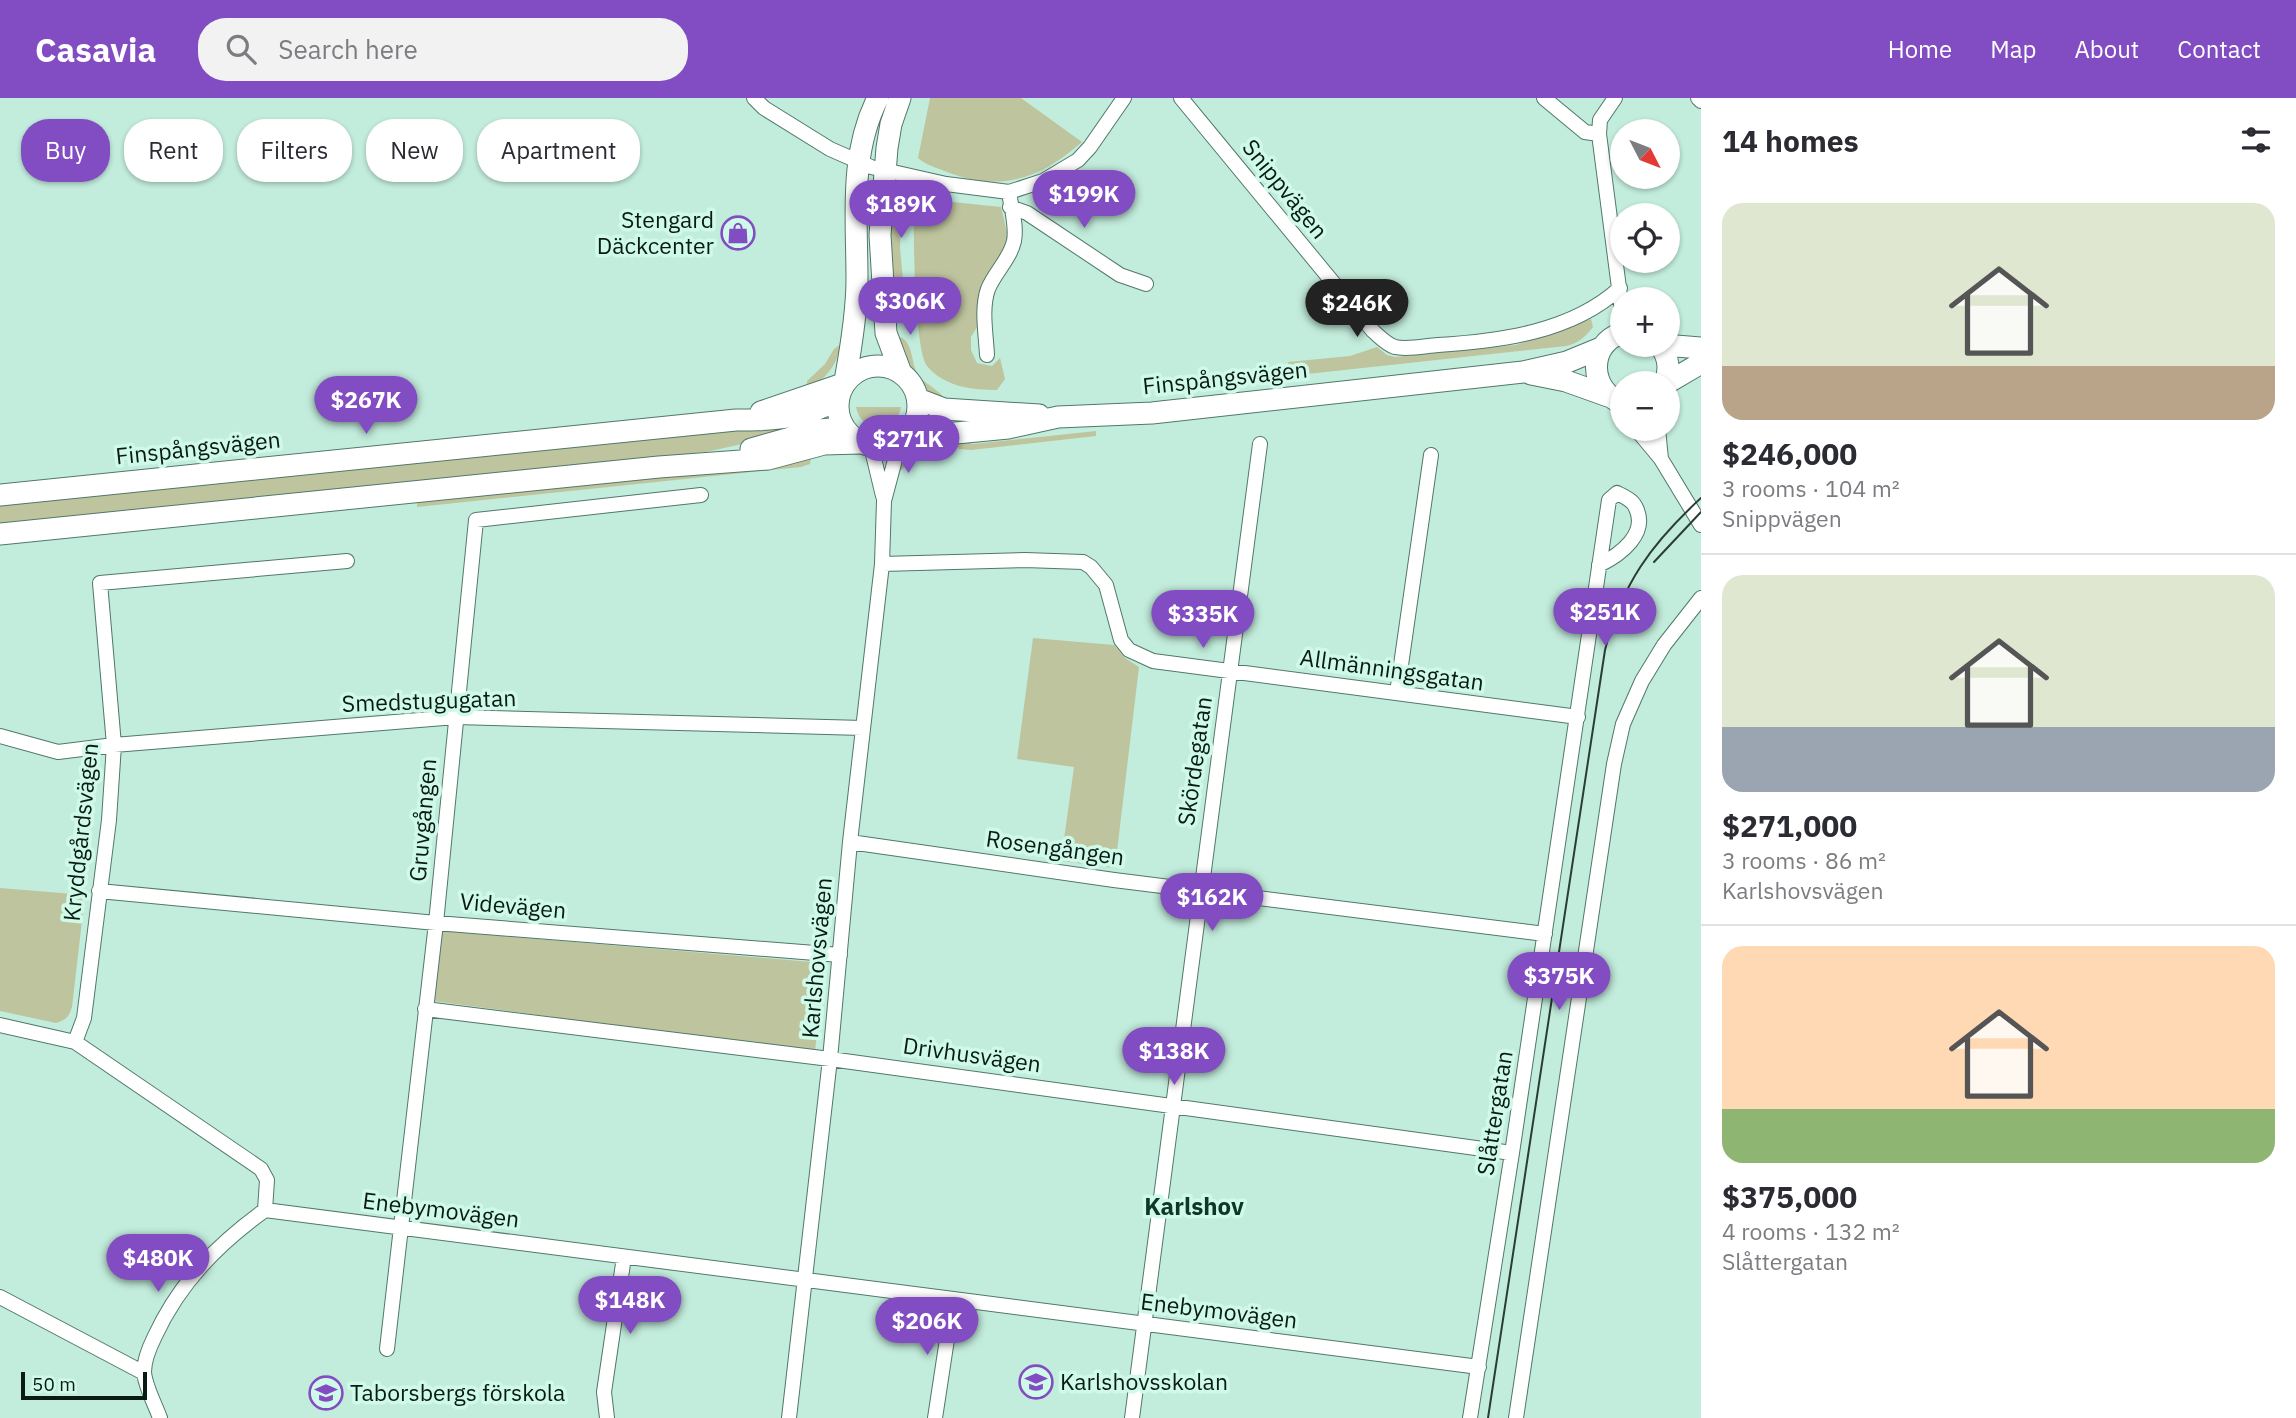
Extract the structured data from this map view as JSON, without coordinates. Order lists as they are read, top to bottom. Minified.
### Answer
{"streets":{"main road":["Finspångsvägen"],"street":["Snippvägen","Allmänningsgatan","Smedstugugatan","Skördegatan","Gruvgången","Kryddgårdsvägen","Rosengången","Videvägen","Karlshovsvägen","Drivhusvägen","Slåttergatan","Enebymovägen"]},"crossings":[["Finspångsvägen","Karlshovsvägen"],["Allmänningsgatan","Skördegatan"],["Allmänningsgatan","Karlshovsvägen"],["Allmänningsgatan","Slåttergatan"],["Smedstugugatan","Gruvgången"],["Smedstugugatan","Kryddgårdsvägen"],["Smedstugugatan","Karlshovsvägen"],["Skördegatan","Rosengången"],["Skördegatan","Drivhusvägen"],["Skördegatan","Enebymovägen"],["Gruvgången","Videvägen"],["Gruvgången","Drivhusvägen"],["Gruvgången","Enebymovägen"],["Kryddgårdsvägen","Videvägen"],["Rosengången","Karlshovsvägen"],["Rosengången","Slåttergatan"],["Videvägen","Karlshovsvägen"],["Karlshovsvägen","Drivhusvägen"],["Karlshovsvägen","Enebymovägen"],["Drivhusvägen","Slåttergatan"],["Slåttergatan","Enebymovägen"]],"districts":["Karlshov"],"places":{"shop":["Stengard Däckcenter"],"school or university":["Karlshovsskolan","Taborsbergs förskola"]},"scale_bar":"50 m","north":"bottom right","page":{"header":"Casavia","search":"Search here","nav":["Home","Map","About","Contact"],"heading":"14 homes","map_buttons":["+","−"],"chip":["Buy","Rent","Filters","New","Apartment"],"price":["$199K","$189K","$306K","$246K","$267K","$271K","$251K","$335K","$162K","$375K","$138K","$480K","$148K","$206K"],"list":[{"name":"$246,000","note":"3 rooms · 104 m² · Snippvägen"},{"name":"$271,000","note":"3 rooms · 86 m² · Karlshovsvägen"},{"name":"$375,000","note":"4 rooms · 132 m² · Slåttergatan"}],"scale":"50 m"}}
